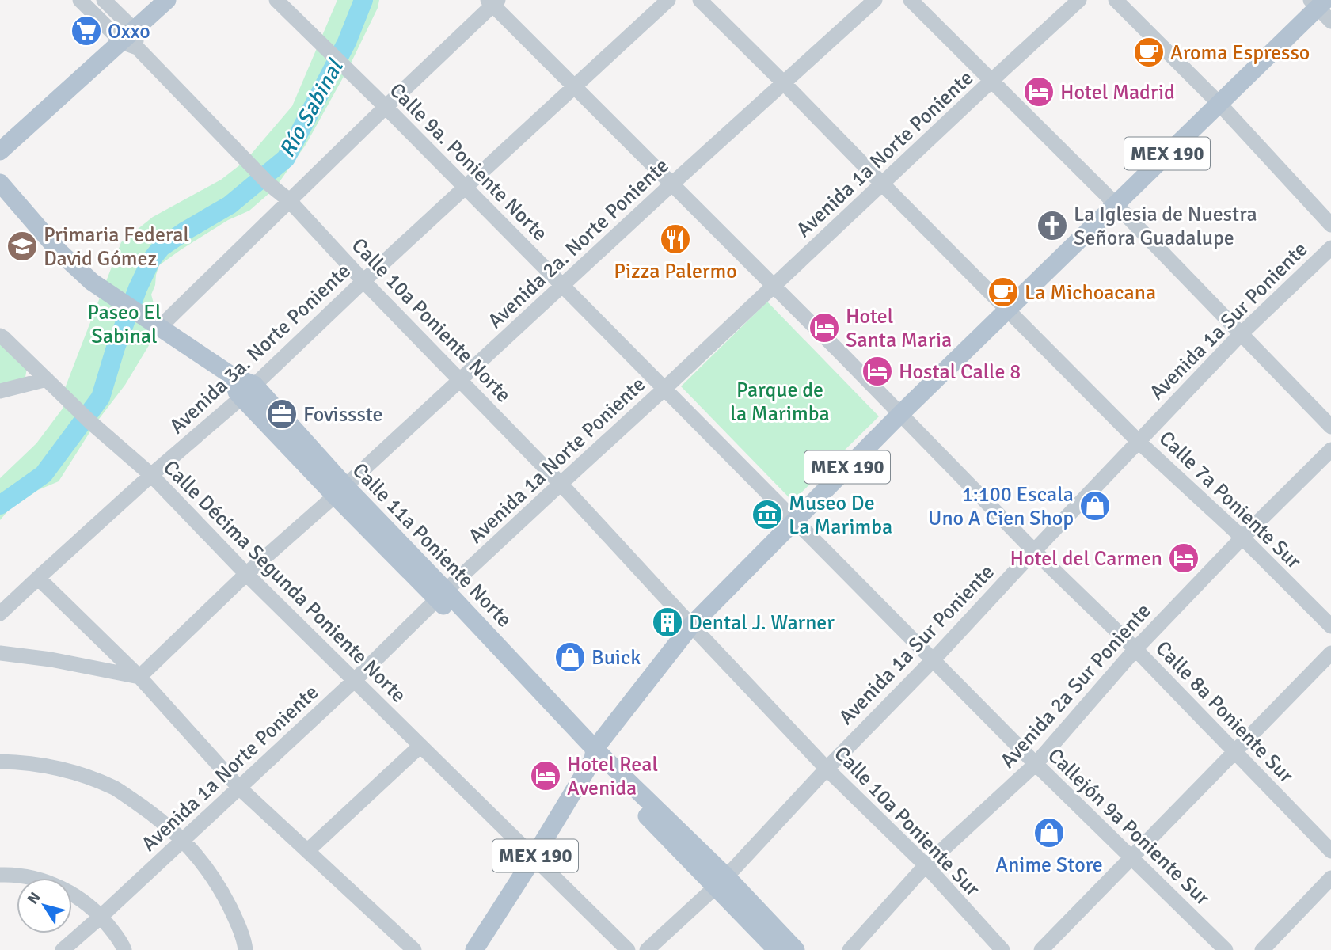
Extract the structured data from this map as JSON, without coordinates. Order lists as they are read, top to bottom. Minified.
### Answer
{"streets":{"main road":["MEX 190","Calle 11a Poniente Norte"],"street":["Avenida 1a Norte Poniente","Calle 9a. Poniente Norte","Avenida 2a. Norte Poniente","Calle 10a Poniente Norte","Avenida 1a Sur Poniente","Avenida 3a. Norte Poniente","Calle 7a Poniente Sur","Calle Décima Segunda Poniente Norte","Avenida 2a Sur Poniente","Calle 8a Poniente Sur","Calle 10a Poniente Sur","Callejón 9a Poniente Sur"]},"crossings":[["Avenida 1a Norte Poniente","Calle 9a. Poniente Norte"],["Avenida 1a Norte Poniente","Calle 10a Poniente Norte"],["Avenida 1a Norte Poniente","Calle 7a Poniente Sur"],["Avenida 1a Norte Poniente","Calle 11a Poniente Norte"],["Avenida 1a Norte Poniente","Calle Décima Segunda Poniente Norte"],["Avenida 1a Norte Poniente","Calle 8a Poniente Sur"],["MEX 190","Calle 9a. Poniente Norte"],["MEX 190","Calle 10a Poniente Norte"],["MEX 190","Calle 7a Poniente Sur"],["MEX 190","Calle 11a Poniente Norte"],["MEX 190","Calle Décima Segunda Poniente Norte"],["MEX 190","Calle 8a Poniente Sur"],["MEX 190","Calle 10a Poniente Sur"],["MEX 190","Callejón 9a Poniente Sur"],["Calle 9a. Poniente Norte","Avenida 2a. Norte Poniente"],["Calle 9a. Poniente Norte","Avenida 3a. Norte Poniente"],["Calle 9a. Poniente Norte","Callejón 9a Poniente Sur"],["Avenida 2a. Norte Poniente","Calle 10a Poniente Norte"],["Avenida 2a. Norte Poniente","Calle 7a Poniente Sur"],["Avenida 2a. Norte Poniente","Calle 11a Poniente Norte"],["Avenida 2a. Norte Poniente","Calle Décima Segunda Poniente Norte"],["Avenida 2a. Norte Poniente","Calle 8a Poniente Sur"],["Calle 10a Poniente Norte","Avenida 3a. Norte Poniente"],["Calle 10a Poniente Norte","Calle 10a Poniente Sur"],["Avenida 1a Sur Poniente","Calle 7a Poniente Sur"],["Avenida 1a Sur Poniente","Calle 11a Poniente Norte"],["Avenida 1a Sur Poniente","Calle 8a Poniente Sur"],["Avenida 1a Sur Poniente","Calle 10a Poniente Sur"],["Avenida 1a Sur Poniente","Callejón 9a Poniente Sur"],["Avenida 3a. Norte Poniente","Calle 11a Poniente Norte"],["Avenida 3a. Norte Poniente","Calle Décima Segunda Poniente Norte"],["Avenida 3a. Norte Poniente","Calle 8a Poniente Sur"],["Calle 7a Poniente Sur","Avenida 2a Sur Poniente"],["Avenida 2a Sur Poniente","Calle 8a Poniente Sur"],["Avenida 2a Sur Poniente","Calle 10a Poniente Sur"],["Avenida 2a Sur Poniente","Callejón 9a Poniente Sur"]],"water":["Río Sabinal"],"parks":["Paseo El Sabinal","Parque de la Marimba"],"places":{"supermarket":["Oxxo"],"cafe":["Aroma Espresso","La Michoacana"],"hotel":["Hotel Madrid","Hotel Santa Maria","Hostal Calle 8","Hotel del Carmen","Hotel Real Avenida"],"church":["La Iglesia de Nuestra Señora Guadalupe"],"restaurant":["Pizza Palermo"],"school or university":["Primaria Federal David Gómez"],"office":["Fovissste"],"shop":["1:100 Escala Uno A Cien Shop","Buick","Anime Store"],"museum":["Museo De La Marimba"],"building":["Dental J. Warner"]},"north":"top left"}
